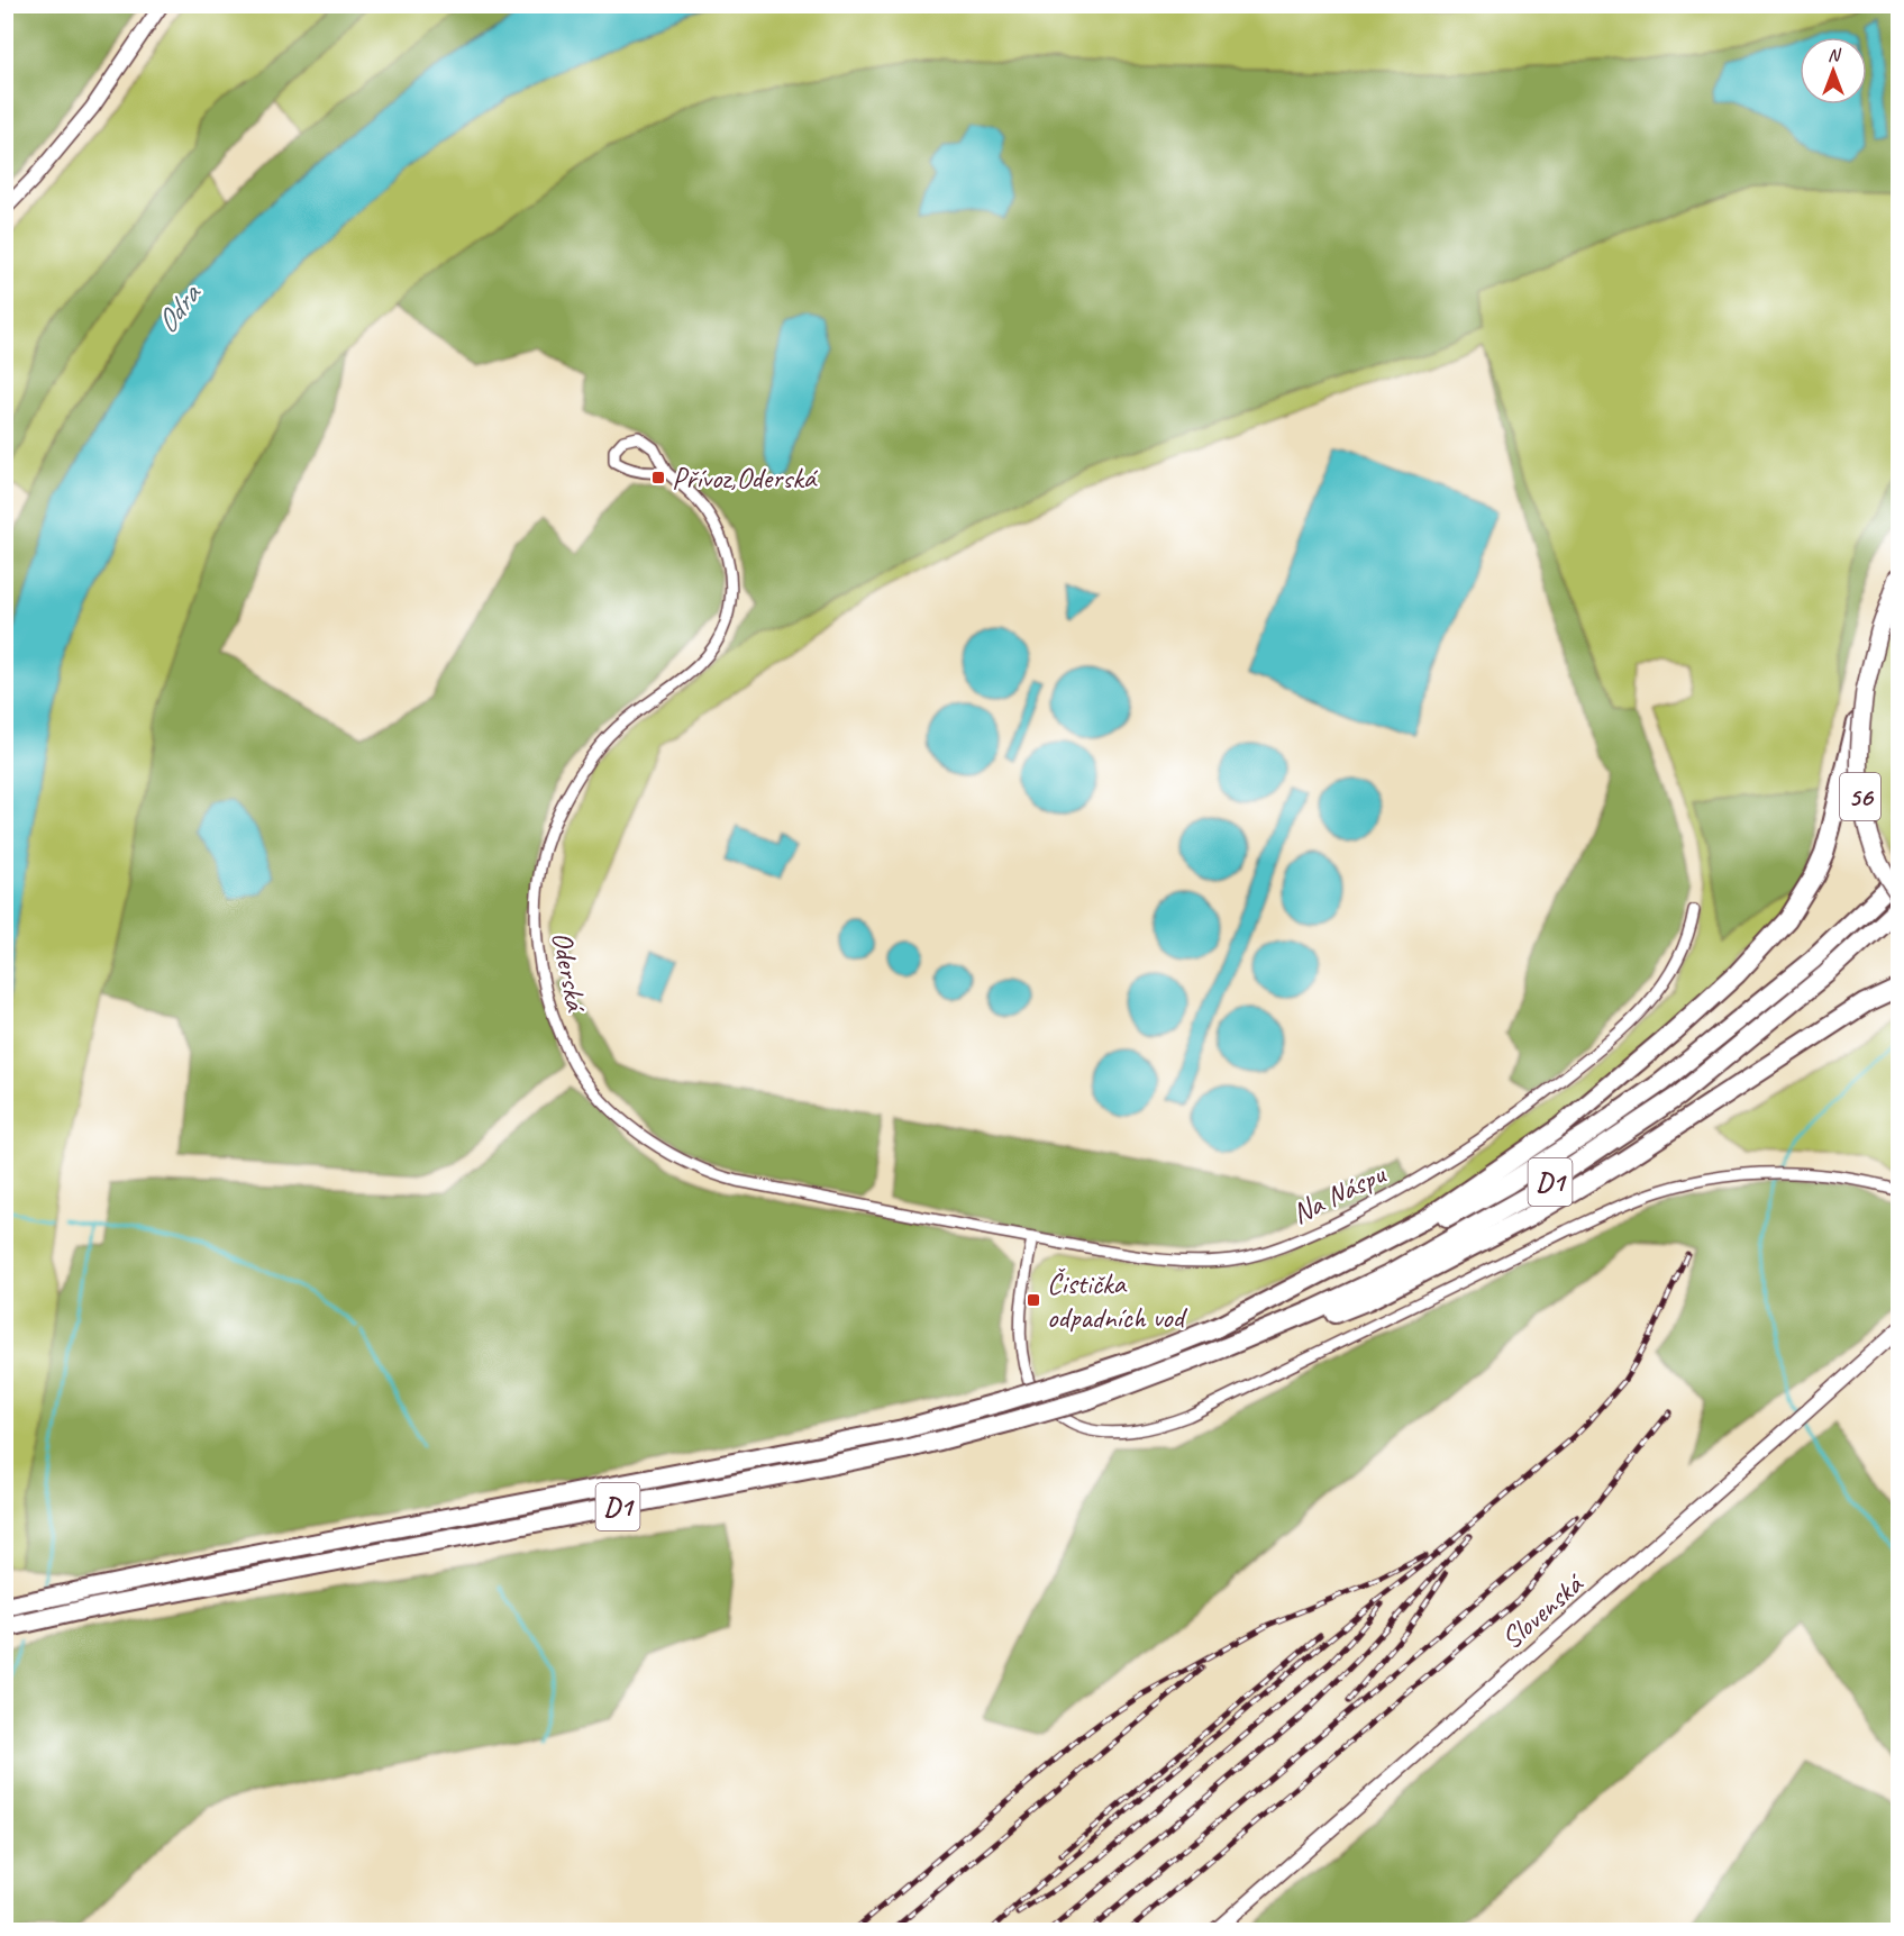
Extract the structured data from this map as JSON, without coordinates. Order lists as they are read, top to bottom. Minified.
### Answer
{"streets":{"highway":["56","D1"],"street":["Oderská","Na Náspu","Slovenská"]},"crossings":[["56","D1"],["Oderská","Na Náspu"]],"water":["Odra"],"places":{"transit":["Přívoz,Oderská","Čistička odpadních vod"]},"north":"top"}
